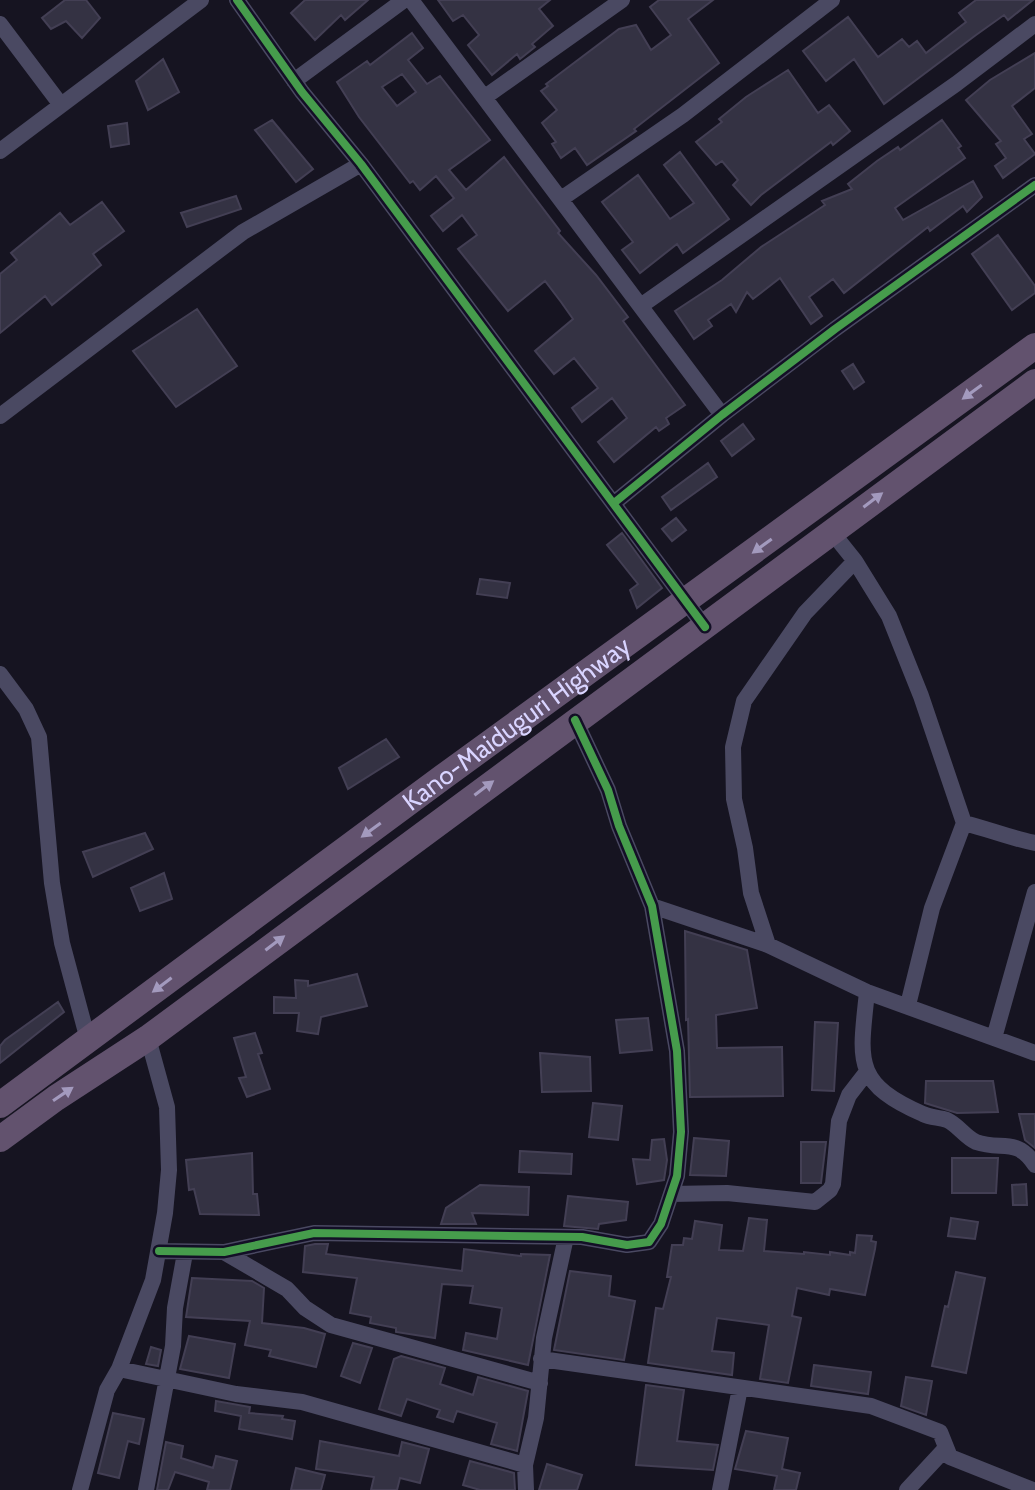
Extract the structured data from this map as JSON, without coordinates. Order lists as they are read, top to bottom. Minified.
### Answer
{"streets":{"highway":["Kano-Maiduguri Highway"]}}
